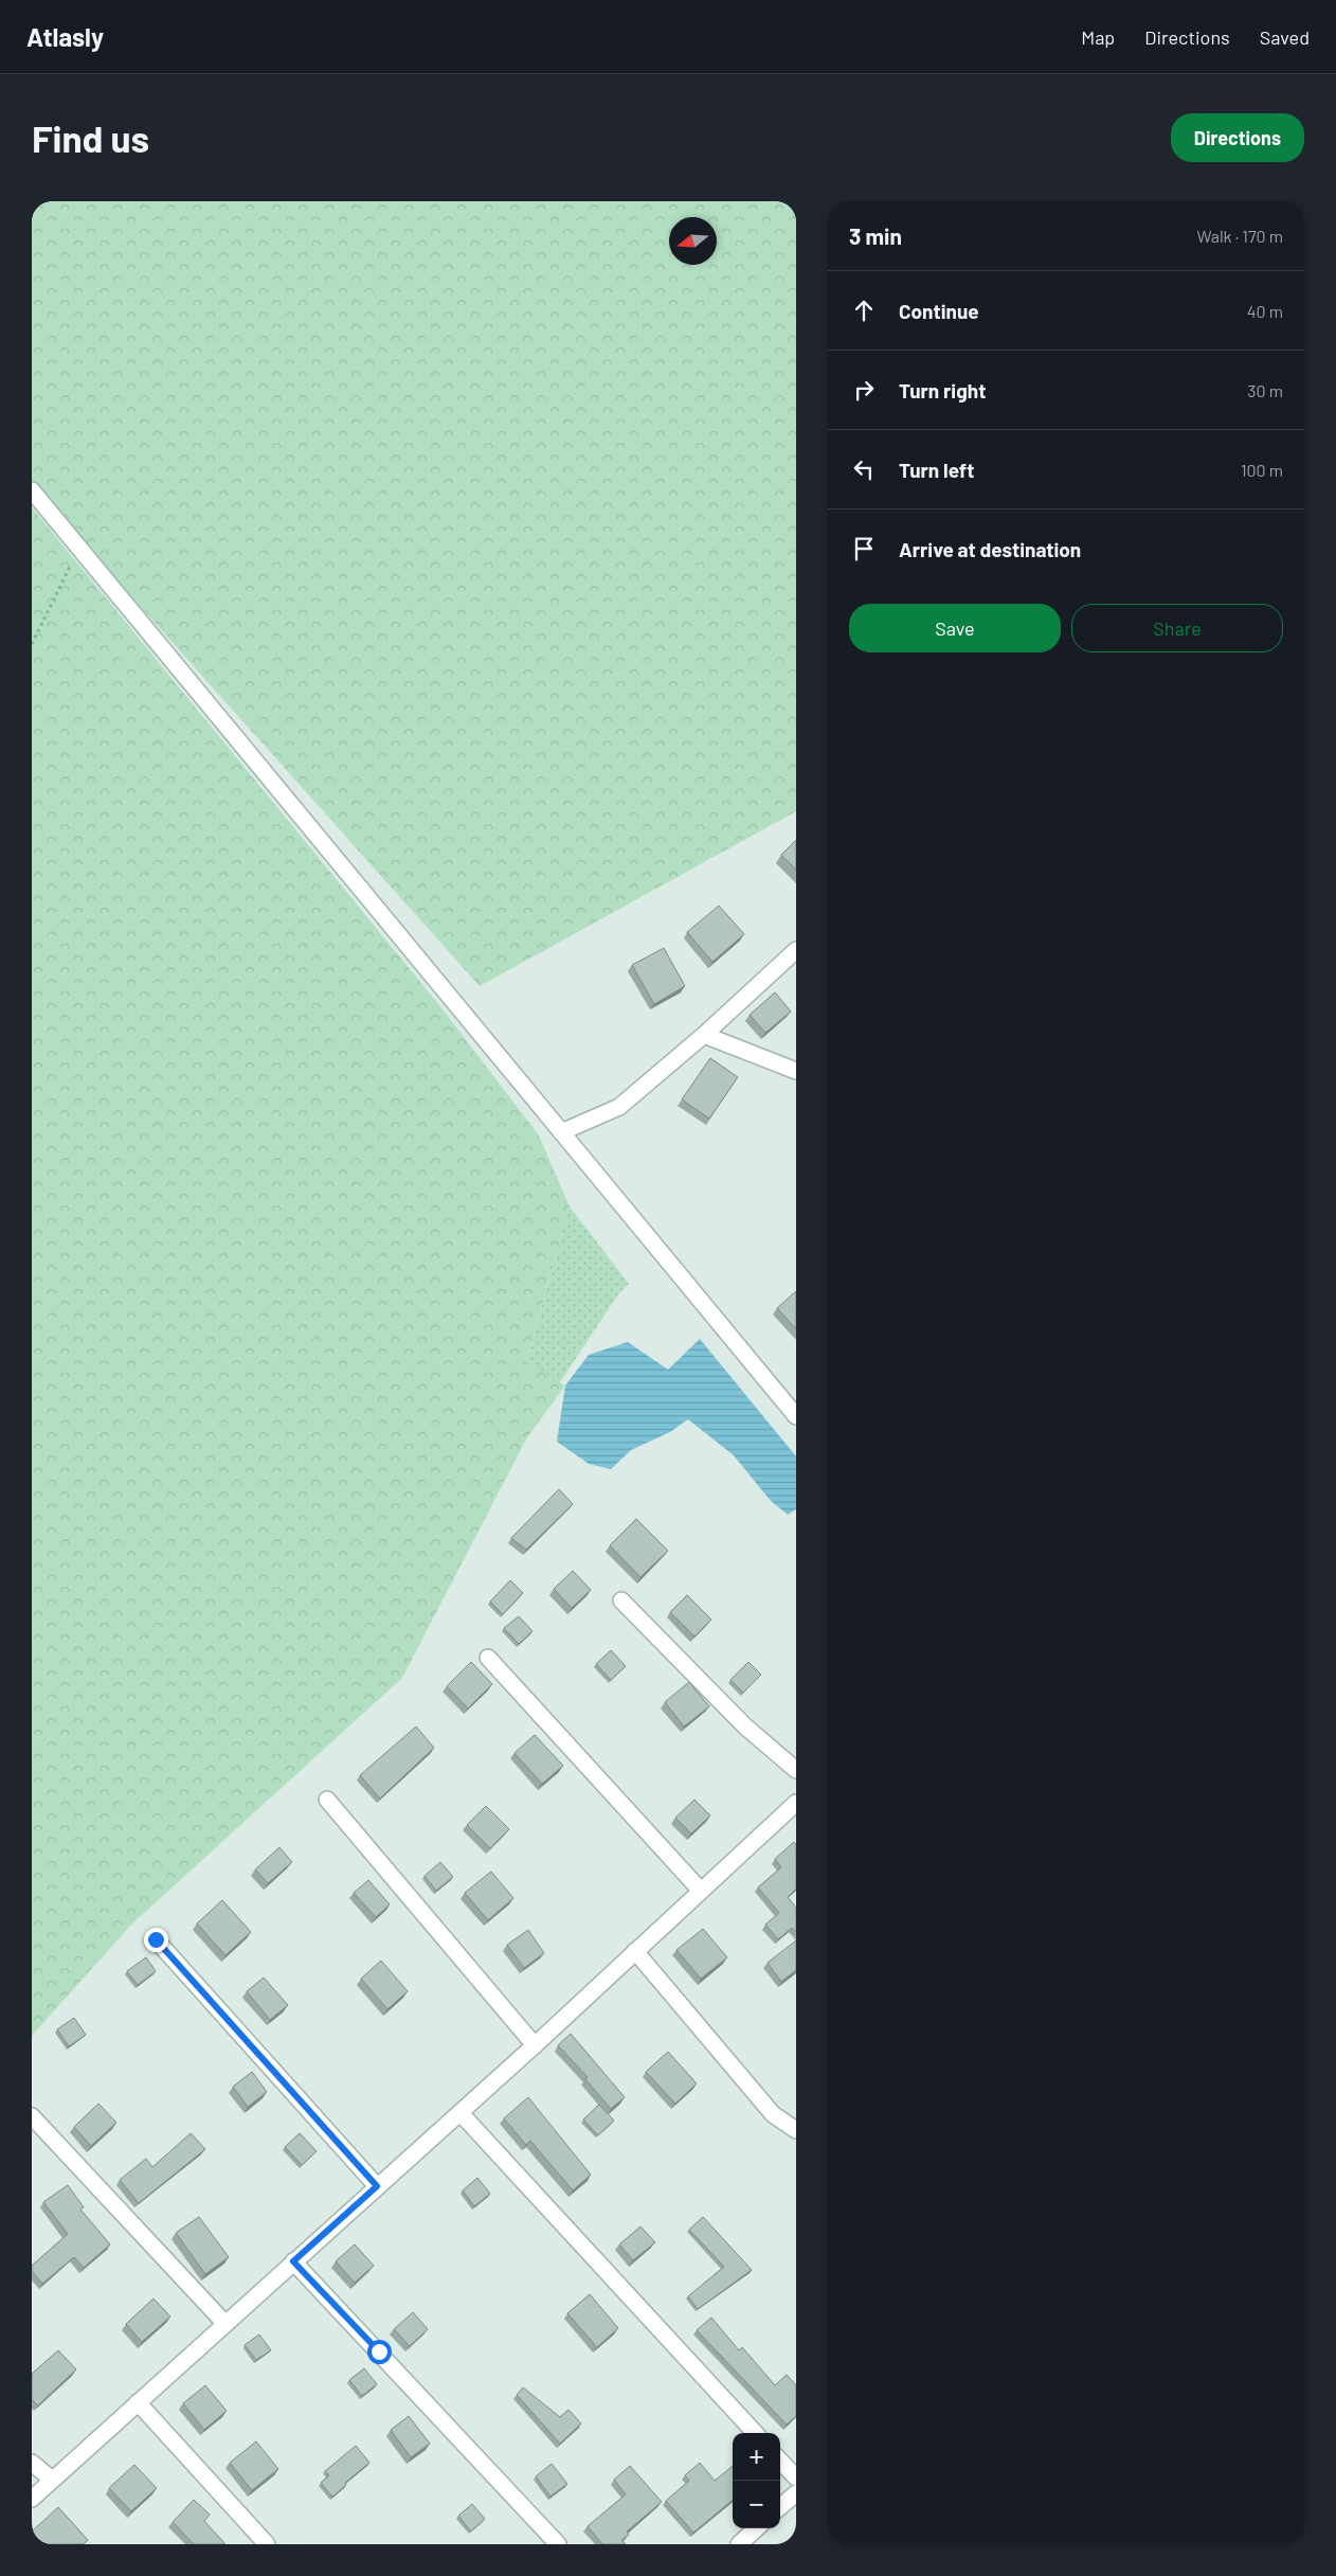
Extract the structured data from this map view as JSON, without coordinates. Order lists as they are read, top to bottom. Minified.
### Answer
{"north":"left","page":{"header":"Atlasly","nav":["Map","Directions","Saved"],"buttons":["Directions",["Save","Share"]],"title":"Find us","heading":["3 min","Walk · 170 m"],"list":[["Continue","40 m"],["Turn right","30 m"],["Turn left","100 m"],"Arrive at destination"],"map_buttons":["+","−"]}}
